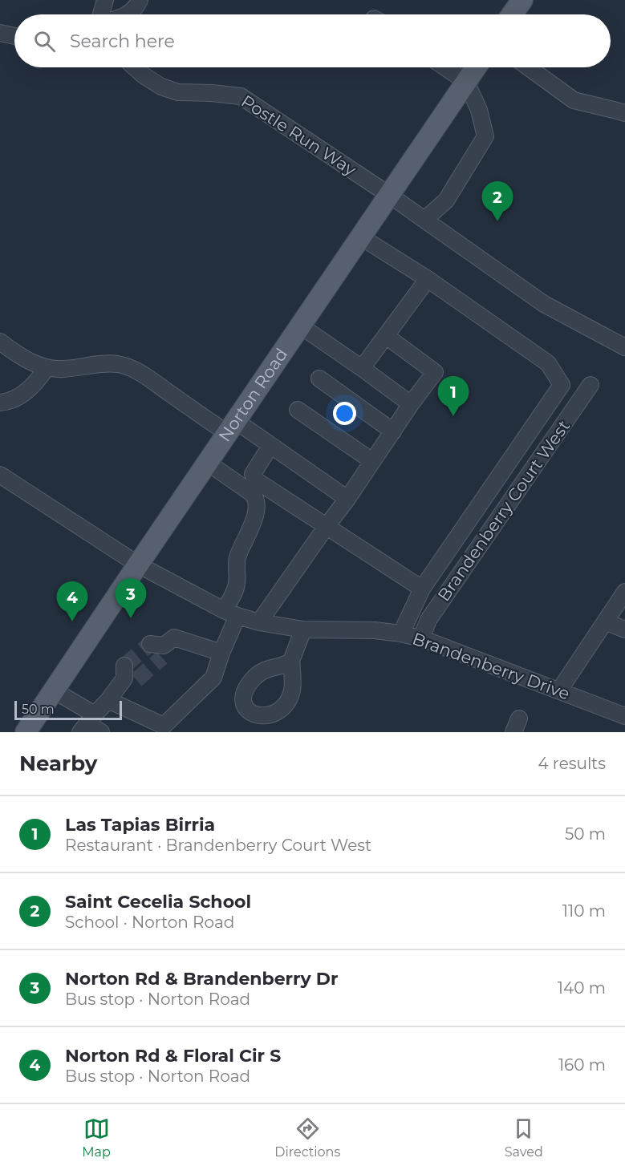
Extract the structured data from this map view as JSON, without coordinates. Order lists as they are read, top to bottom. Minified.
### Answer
{"streets":{"main road":["Norton Road"],"street":["Postle Run Way","Brandenberry Court West","Brandenberry Drive"]},"crossings":[["Postle Run Way","Norton Road"],["Norton Road","Brandenberry Drive"],["Brandenberry Court West","Brandenberry Drive"]],"scale_bar":"50 m","page":{"search":"Search here","pins":["2","1","3","4"],"scale":"50 m","heading":["Nearby","4 results"],"list":[{"mark":"1","name":"Las Tapias Birria","note":"Restaurant · Brandenberry Court West","value":"50 m"},{"mark":"2","name":"Saint Cecelia School","note":"School · Norton Road","value":"110 m"},{"mark":"3","name":"Norton Rd & Brandenberry Dr","note":"Bus stop · Norton Road","value":"140 m"},{"mark":"4","name":"Norton Rd & Floral Cir S","note":"Bus stop · Norton Road","value":"160 m"}],"nav":["Map","Directions","Saved"]}}
